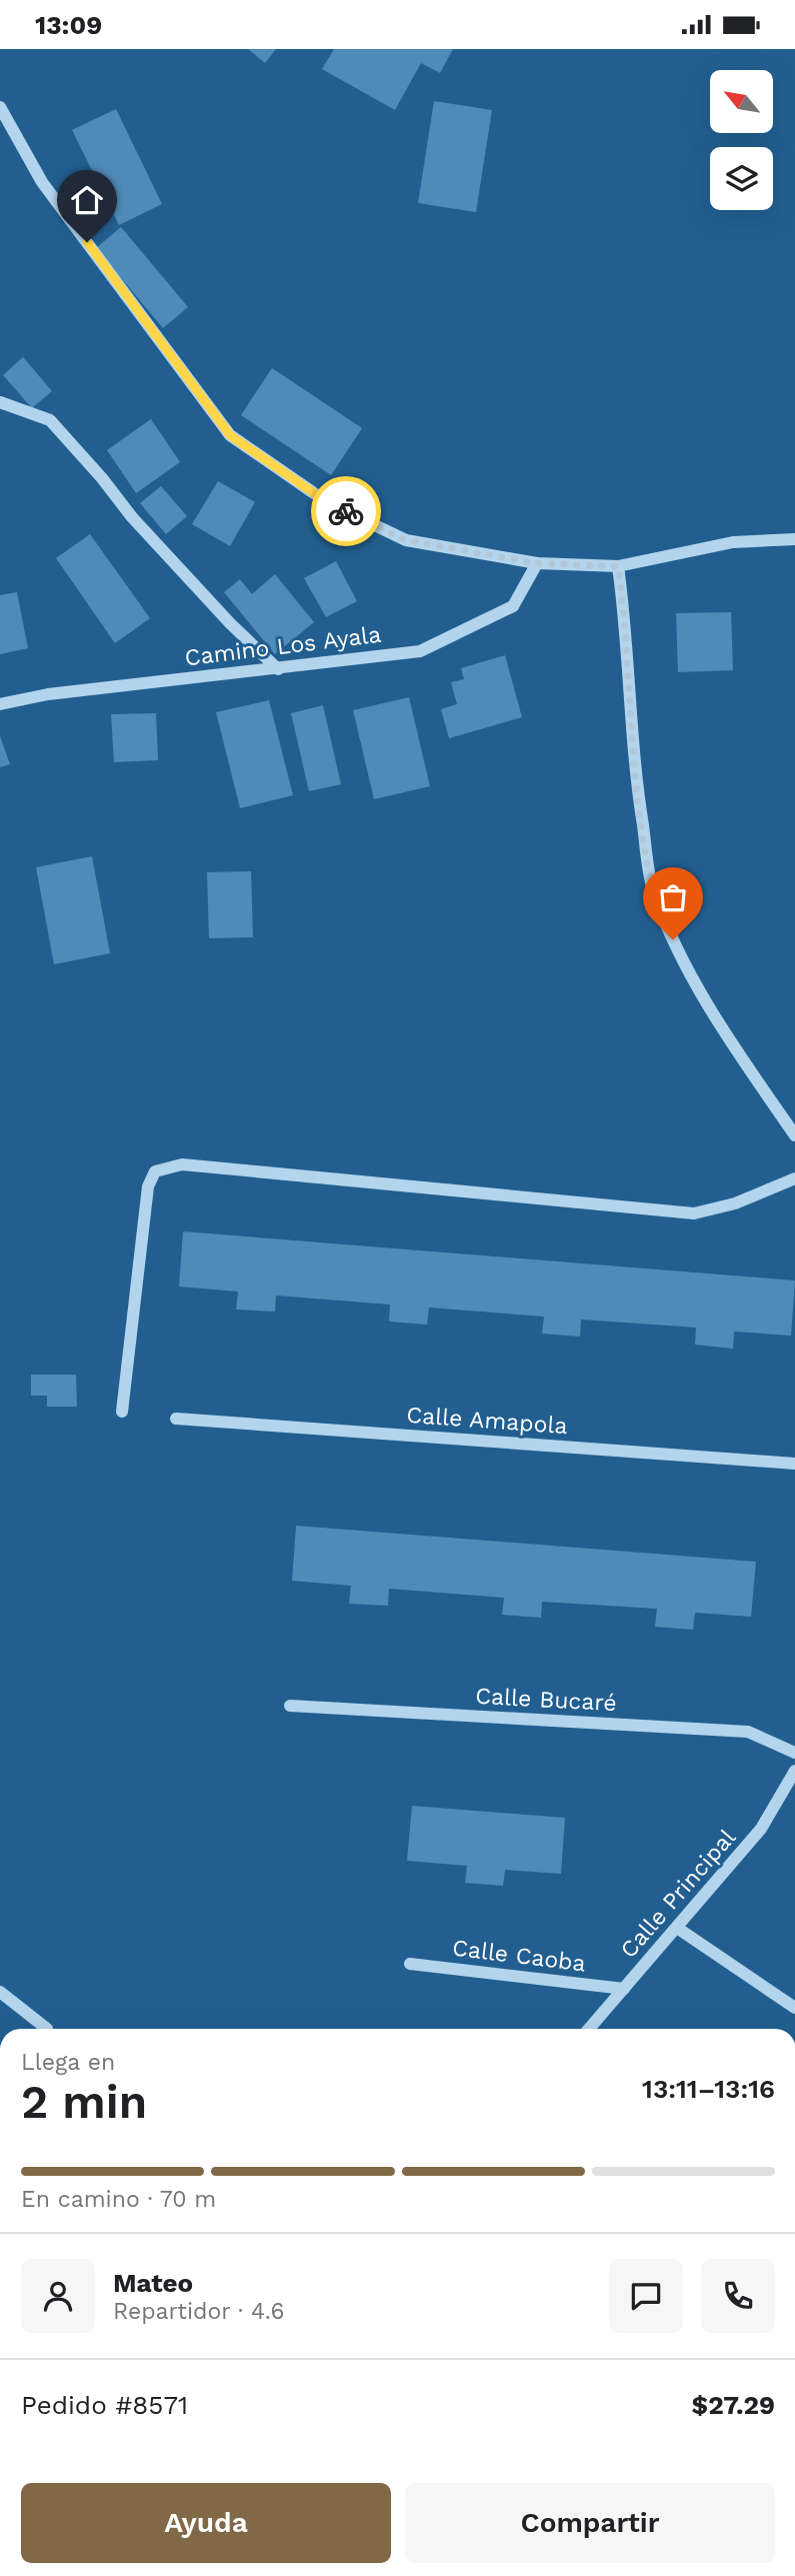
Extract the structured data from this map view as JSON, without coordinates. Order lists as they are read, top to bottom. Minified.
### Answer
{"streets":{"street":["Camino Los Ayala","Calle Amapola","Calle Bucaré","Calle Principal","Calle Caoba"]},"crossings":[["Calle Principal","Calle Caoba"]],"north":"top left","page":{"status":"13:09","heading":["2 min","Llega en","13:11–13:16"],"panel":["Mateo","Repartidor · 4.6","Pedido #8571","$27.29"],"bar":"En camino · 70 m","buttons":["Ayuda","Compartir"]}}
